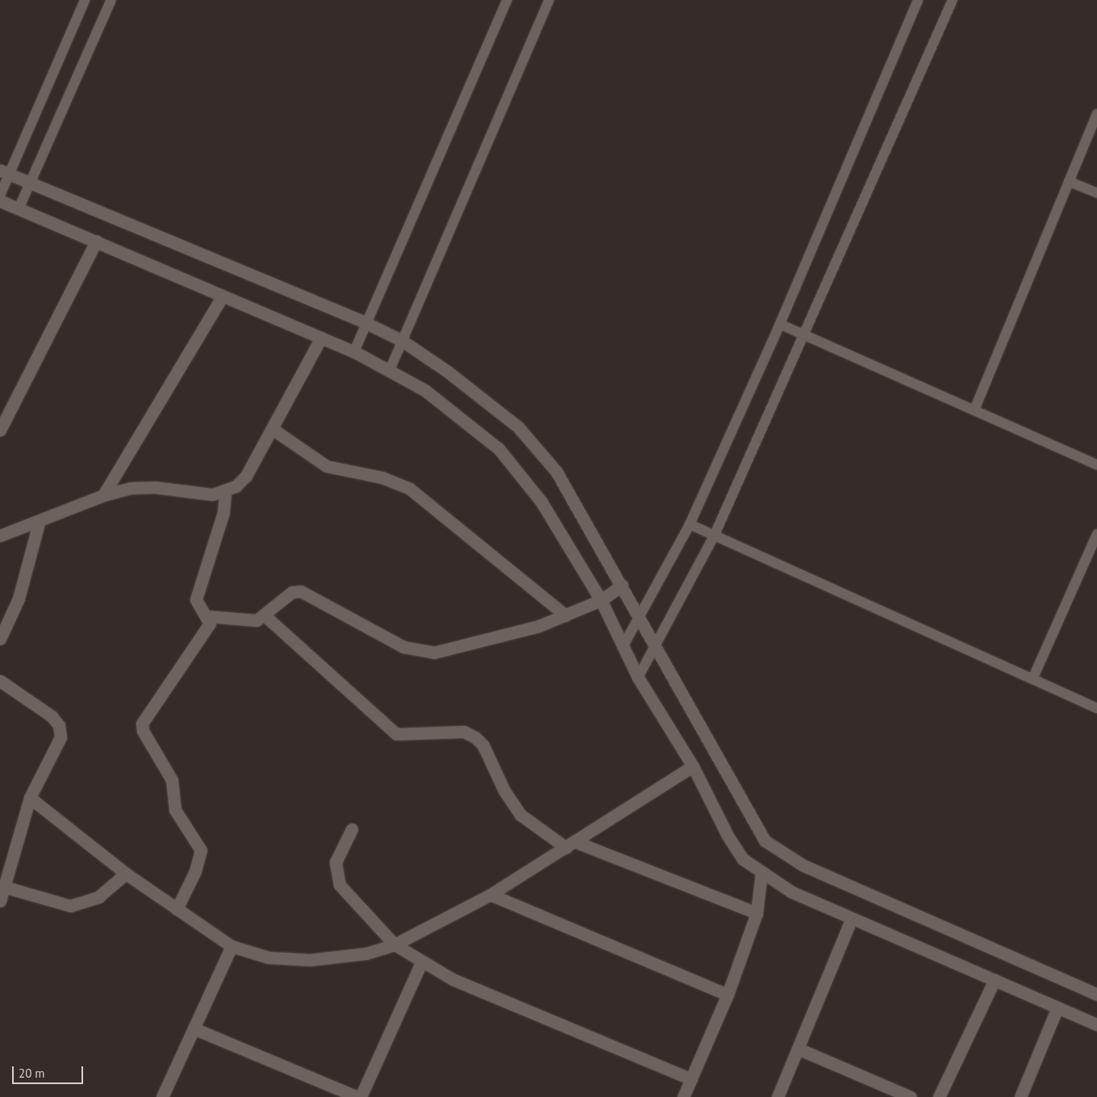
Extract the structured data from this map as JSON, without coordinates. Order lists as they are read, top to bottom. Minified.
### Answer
{"scale_bar":"20 m"}
